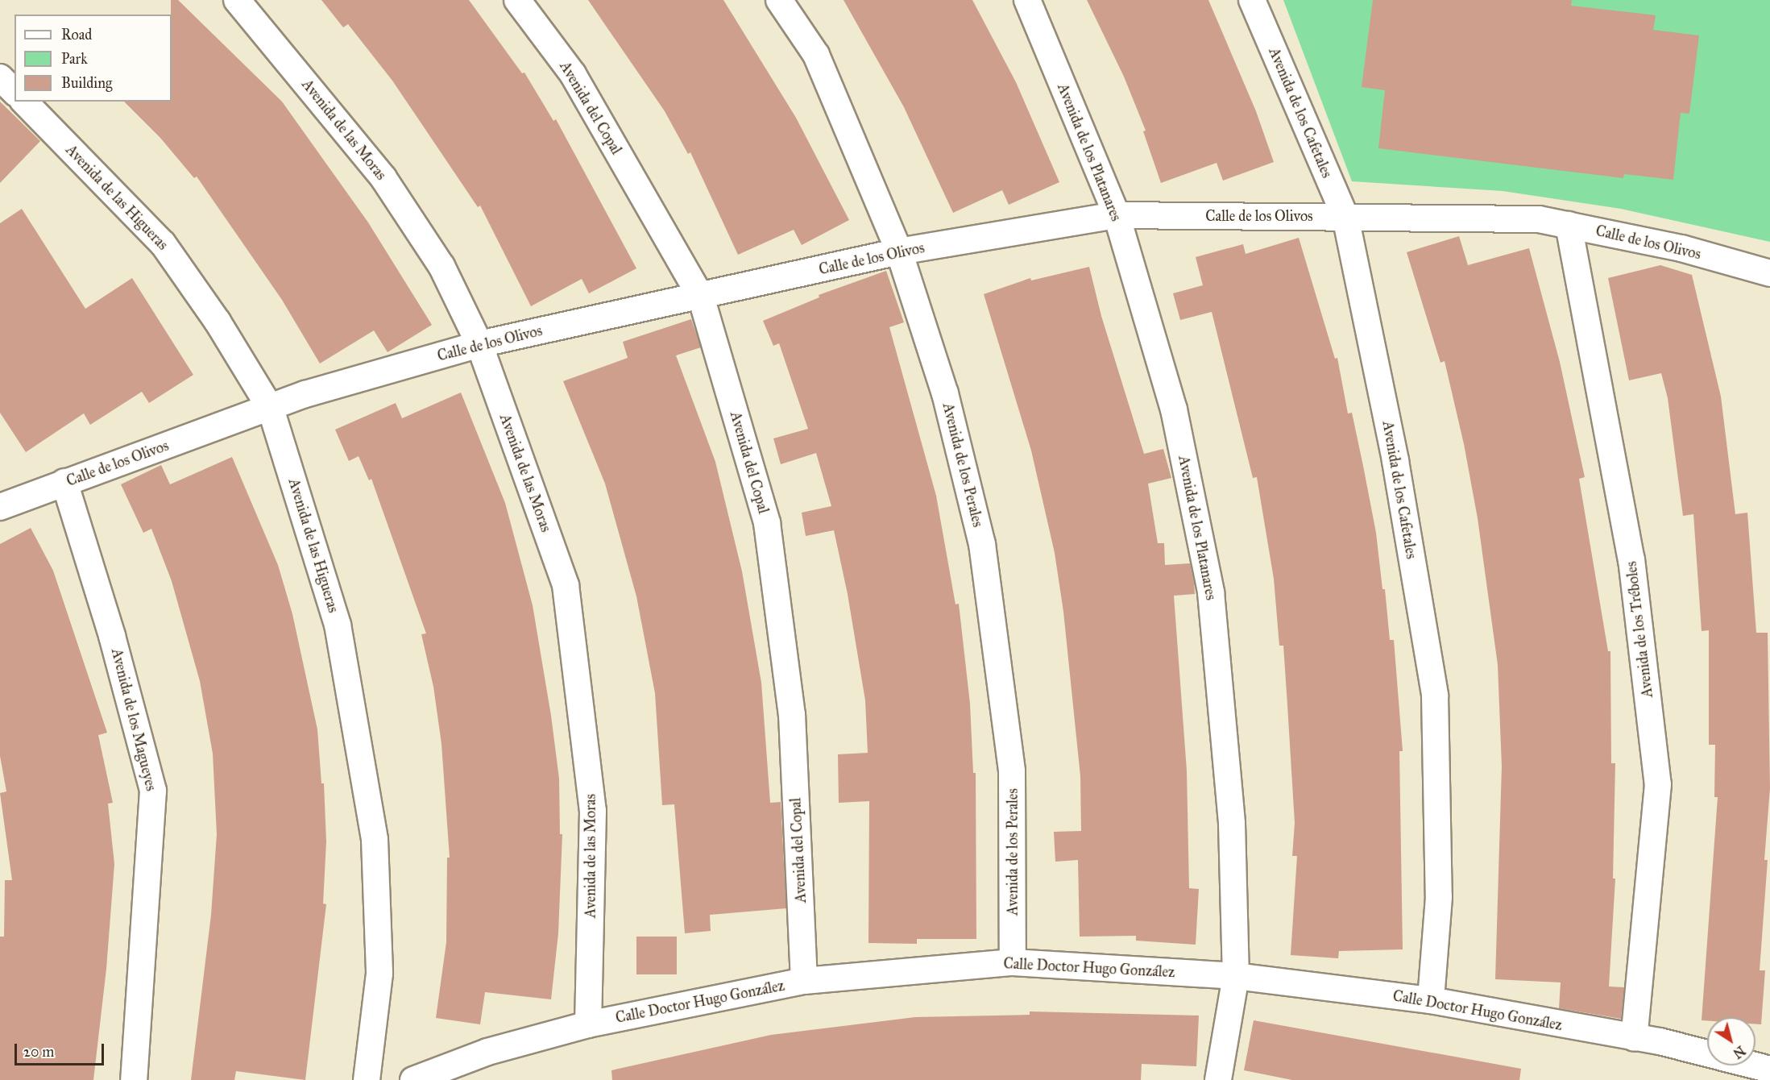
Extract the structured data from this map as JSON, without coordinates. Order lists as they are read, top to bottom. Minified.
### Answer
{"streets":{"street":["Avenida del Copal","Avenida de los Cafetales","Avenida de las Moras","Avenida de los Platanares","Avenida de las Higueras","Calle de los Olivos","Avenida de los Perales","Avenida de los Tréboles","Avenida de los Magueyes","Calle Doctor Hugo González"]},"crossings":[["Avenida del Copal","Calle de los Olivos"],["Avenida del Copal","Calle Doctor Hugo González"],["Avenida de los Cafetales","Calle de los Olivos"],["Avenida de los Cafetales","Calle Doctor Hugo González"],["Avenida de las Moras","Calle de los Olivos"],["Avenida de las Moras","Calle Doctor Hugo González"],["Avenida de los Platanares","Calle de los Olivos"],["Avenida de los Platanares","Calle Doctor Hugo González"],["Avenida de las Higueras","Calle de los Olivos"],["Calle de los Olivos","Avenida de los Perales"],["Calle de los Olivos","Avenida de los Tréboles"],["Calle de los Olivos","Avenida de los Magueyes"],["Avenida de los Perales","Calle Doctor Hugo González"],["Avenida de los Tréboles","Calle Doctor Hugo González"]],"legend":["Road","Park","Building"],"scale_bar":"20 m","north":"bottom right"}
